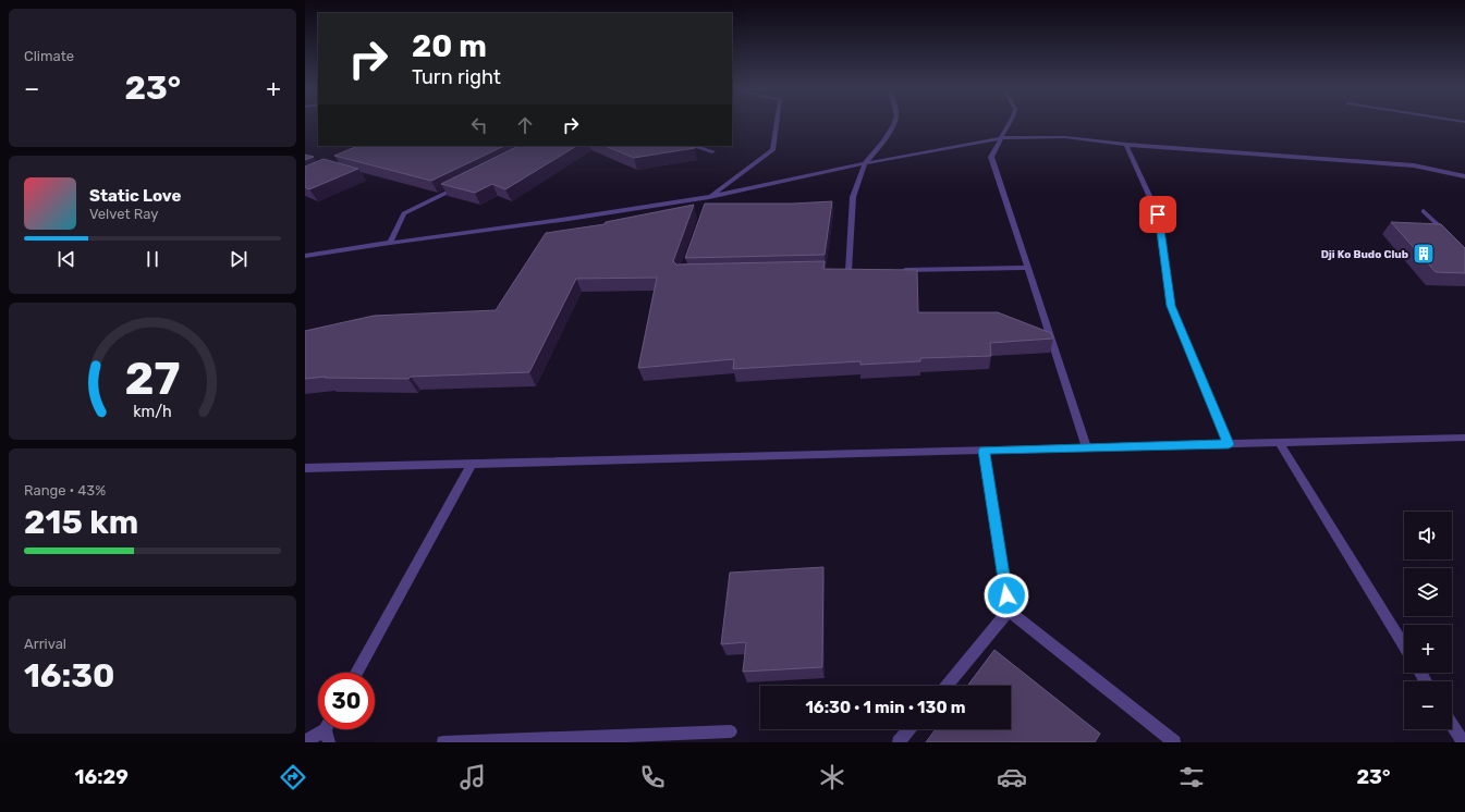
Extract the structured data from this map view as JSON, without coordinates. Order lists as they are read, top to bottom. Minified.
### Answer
{"places":{"building":["Dji Ko Budo Club"]},"page":{"tile":["Climate",["Range · 43%","215 km"],["Arrival","16:30"]],"turn":["20 m","Turn right"],"heat":["−","23°","+"],"song":["Static Love","Velvet Ray"],"map_buttons":["+","−"],"limit":"30","trip":"16:30 · 1 min · 130 m","tabs":["16:29","23°"],"gauge":["27","km/h"]}}
